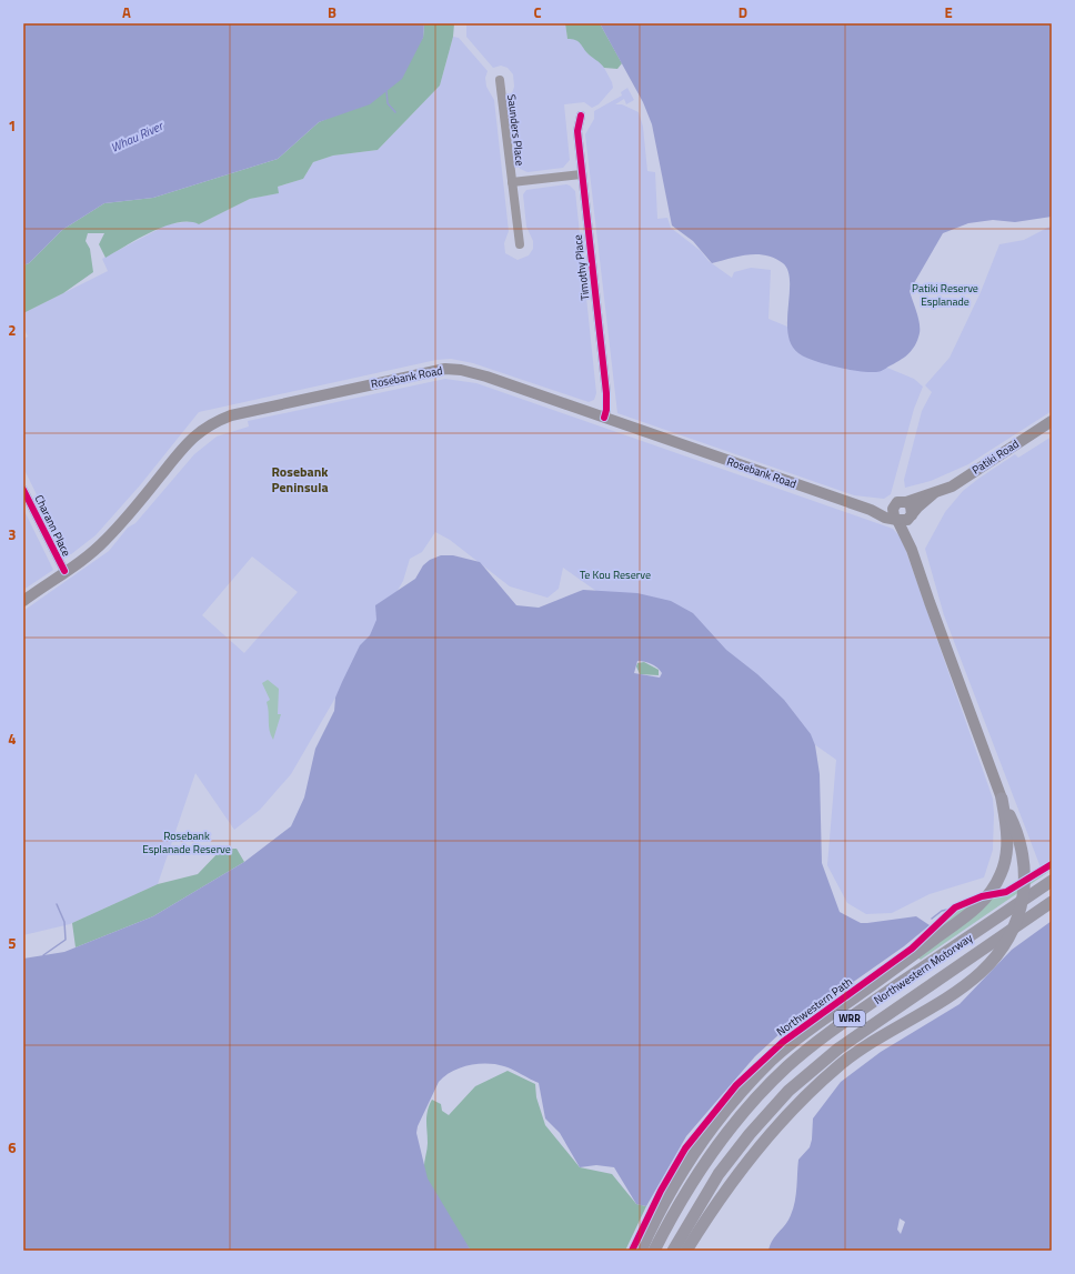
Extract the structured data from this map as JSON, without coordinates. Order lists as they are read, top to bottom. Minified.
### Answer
{"streets":{"highway":["Northwestern Motorway","WRR"],"main road":["Rosebank Road","Patiki Road"],"street":["Saunders Place","Timothy Place","Charann Place"],"cycle path":["Northwestern Path"]},"crossings":[["Saunders Place","Timothy Place"],["Timothy Place","Rosebank Road"],["Rosebank Road","Patiki Road"],["Rosebank Road","Charann Place"]],"districts":["Rosebank Peninsula"],"water":["Whau River"],"parks":["Patiki Reserve Esplanade","Te Kou Reserve","Rosebank Esplanade Reserve"],"grid":{"columns":["A","B","C","D","E"],"rows":["1","2","3","4","5","6"]}}
